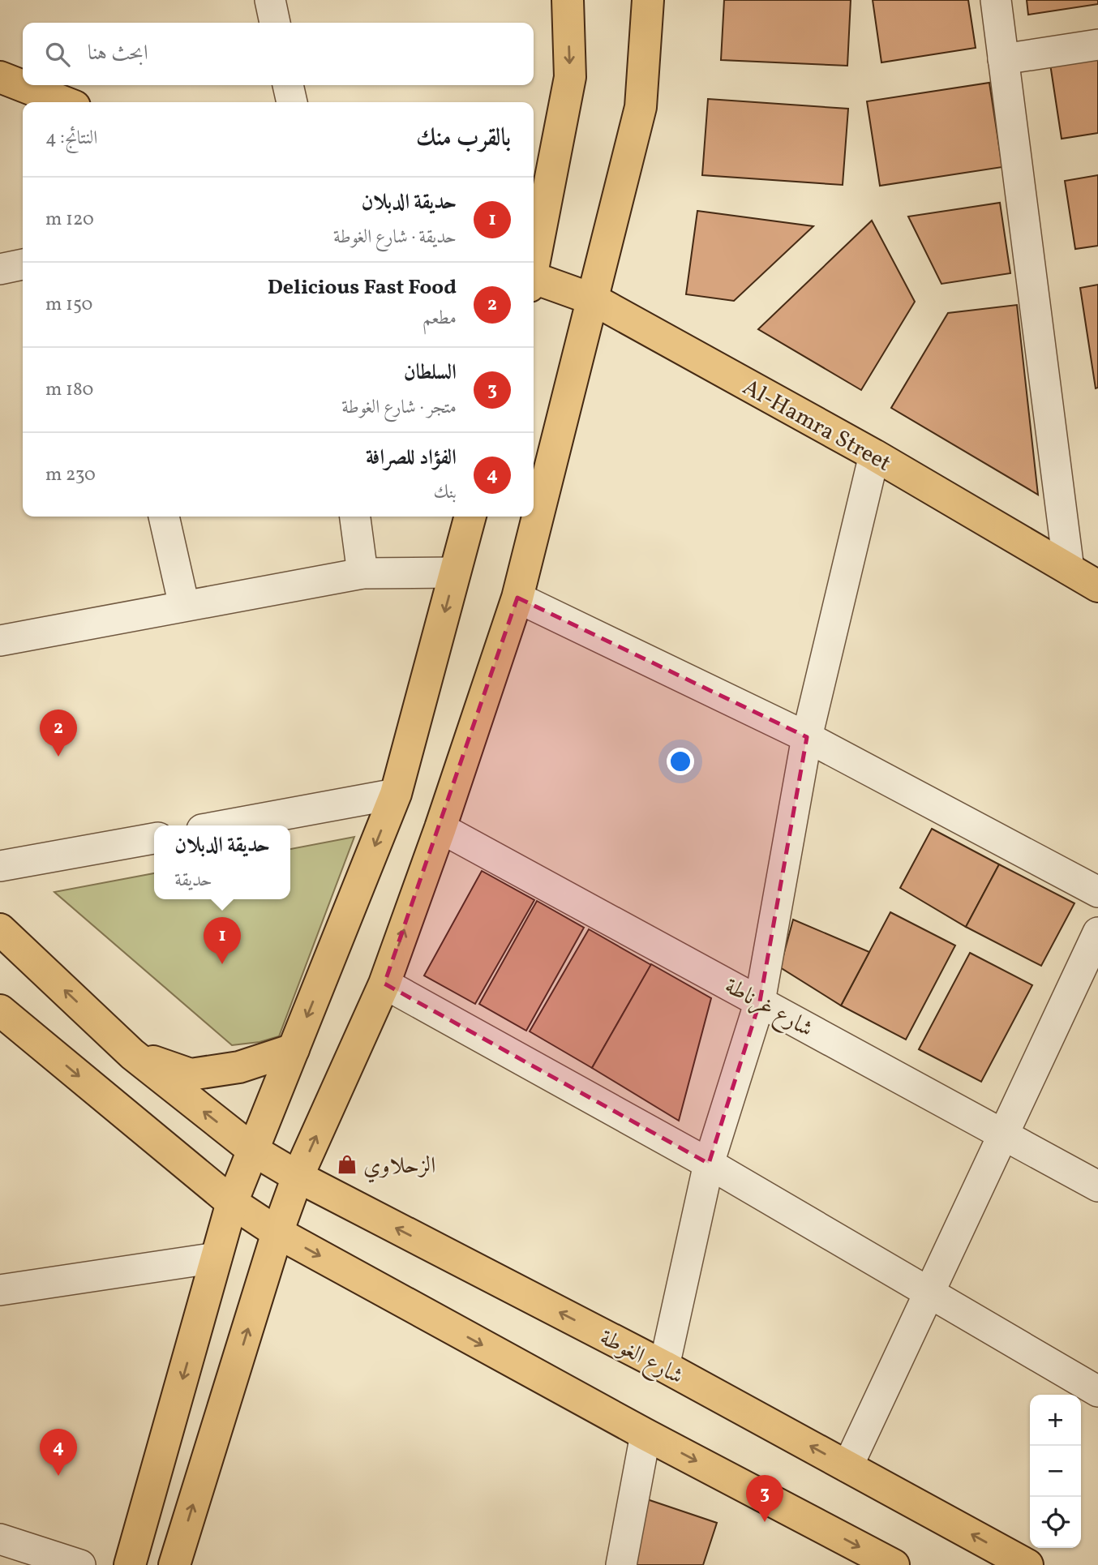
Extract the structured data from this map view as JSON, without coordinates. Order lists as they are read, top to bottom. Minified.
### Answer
{"streets":{"main road":["Al-Hamra Street","شارع الغوطة"],"street":["شارع غرناطة"]},"places":{"shop":["الزحلاوي"]},"page":{"search":"ابحث هنا","heading":["بالقرب منك","النتائج: 4"],"list":[{"mark":"1","name":"حديقة الدبلان","note":"حديقة · شارع الغوطة","value":"120 m"},{"mark":"2","name":"Delicious Fast Food","note":"مطعم","value":"150 m"},{"mark":"3","name":"السلطان","note":"متجر · شارع الغوطة","value":"180 m"},{"mark":"4","name":"الفؤاد للصرافة","note":"بنك","value":"230 m"}],"pins":["2","1","4","3"],"popup":["حديقة الدبلان","حديقة"],"map_buttons":["+","−"]}}
